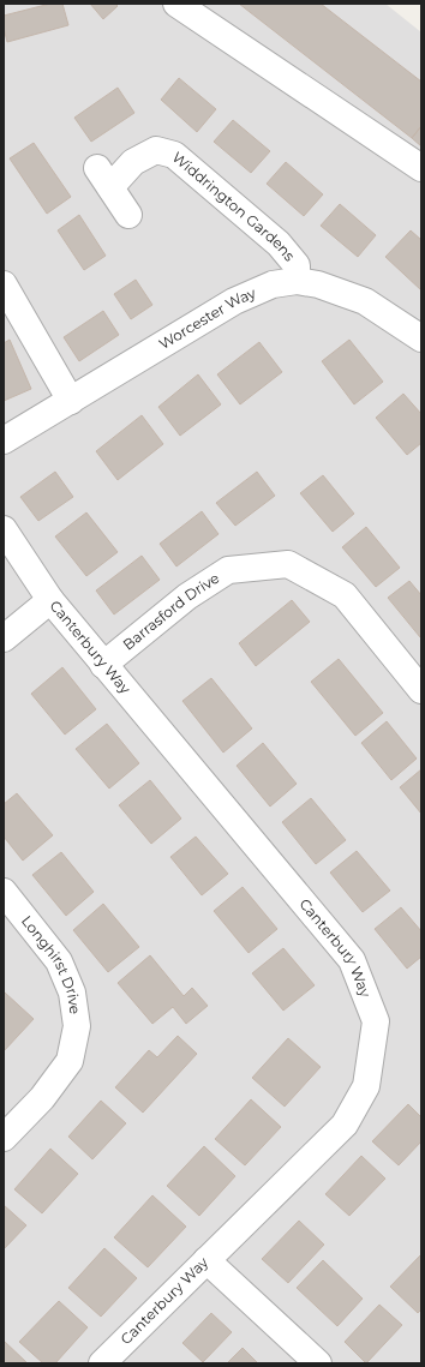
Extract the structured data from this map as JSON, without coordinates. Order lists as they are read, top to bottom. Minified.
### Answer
{"streets":{"street":["Widdrington Gardens","Worcester Way","Barrasford Drive","Canterbury Way","Longhirst Drive"]},"crossings":[["Widdrington Gardens","Worcester Way"],["Barrasford Drive","Canterbury Way"]]}
